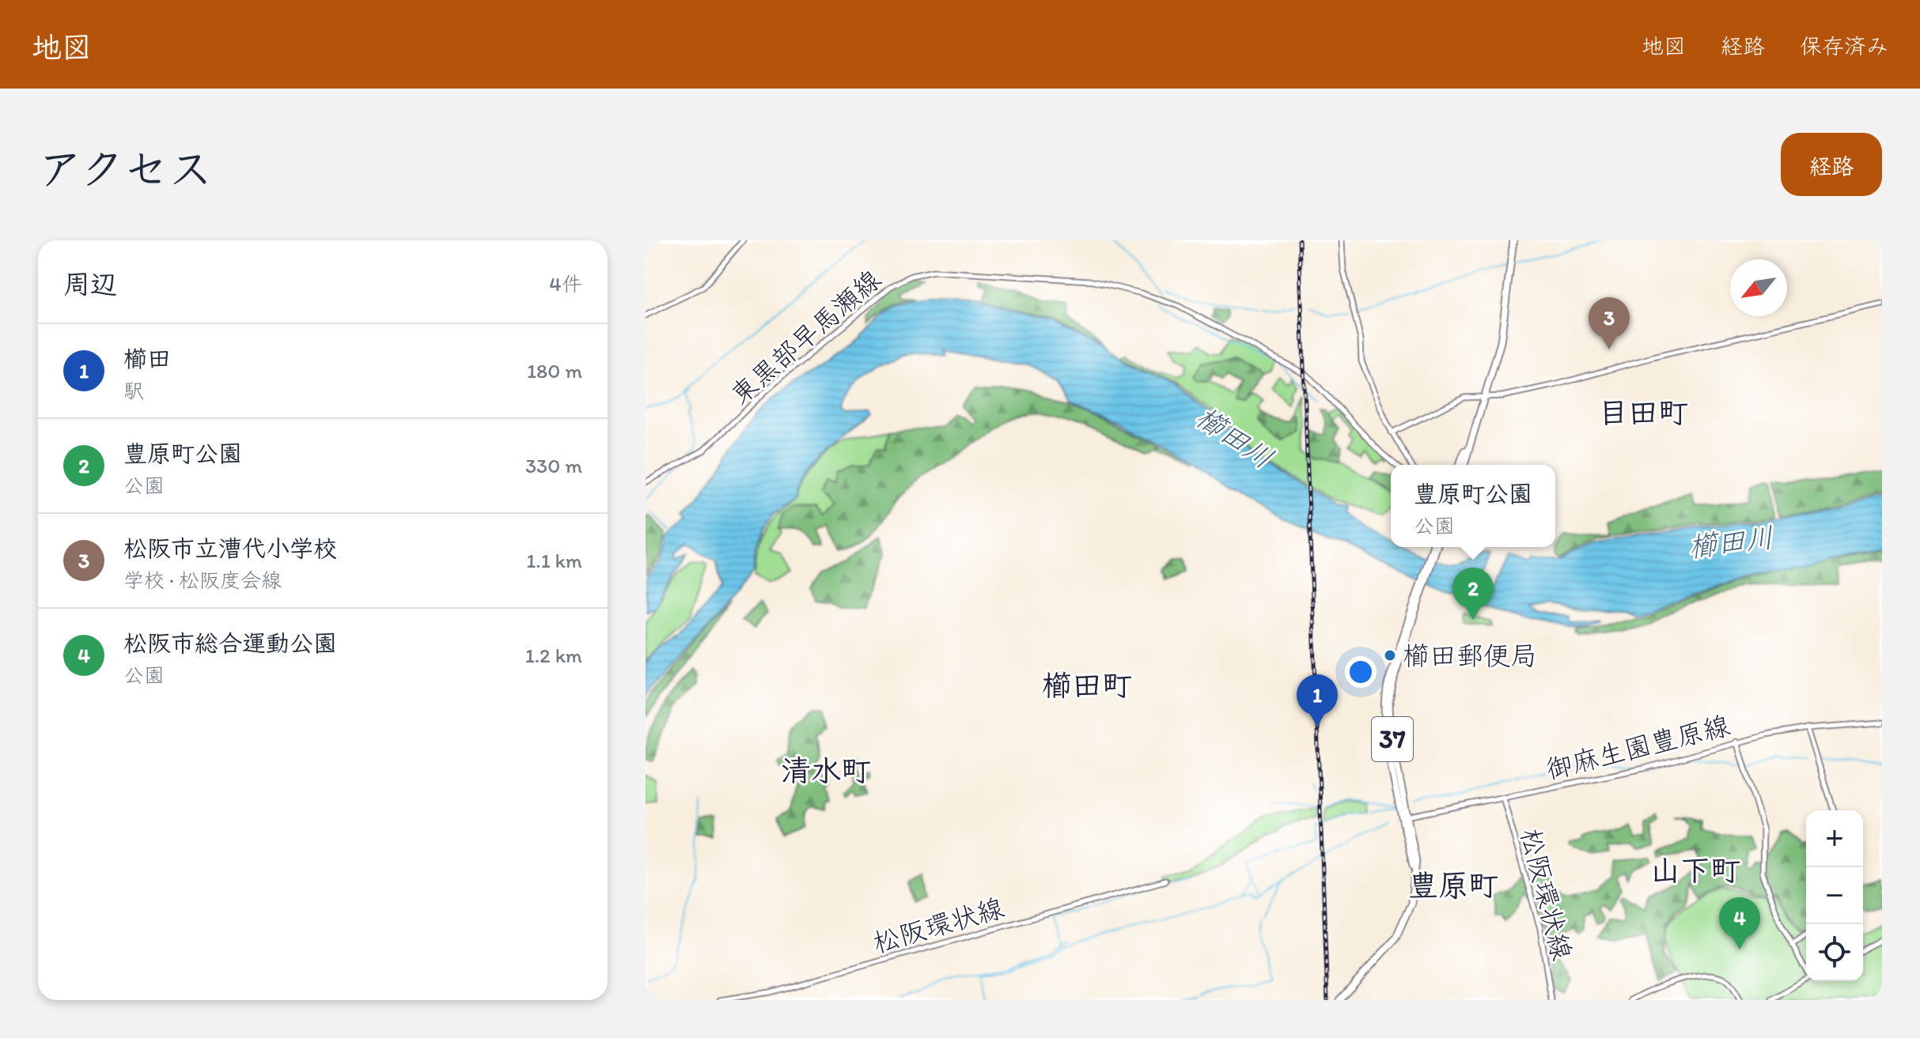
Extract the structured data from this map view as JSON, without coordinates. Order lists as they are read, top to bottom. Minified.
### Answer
{"streets":{"main road":["東黒部早馬瀬線","37","御麻生園豊原線","松阪環状線"]},"crossings":[["37","御麻生園豊原線"],["御麻生園豊原線","松阪環状線"]],"districts":["目田町","櫛田町","清水町","山下町","豊原町"],"water":["櫛田川"],"places":["櫛田郵便局"],"north":"bottom left","page":{"header":"地図","nav":["地図","経路","保存済み"],"title":"アクセス","buttons":"経路","heading":["周辺","4件"],"pins":["3","2","1","4"],"list":[{"mark":"1","name":"櫛田","note":"駅","value":"180 m"},{"mark":"2","name":"豊原町公園","note":"公園","value":"330 m"},{"mark":"3","name":"松阪市立漕代小学校","note":"学校 · 松阪度会線","value":"1.1 km"},{"mark":"4","name":"松阪市総合運動公園","note":"公園","value":"1.2 km"}],"popup":["豊原町公園","公園"],"map_buttons":["+","−"]}}
